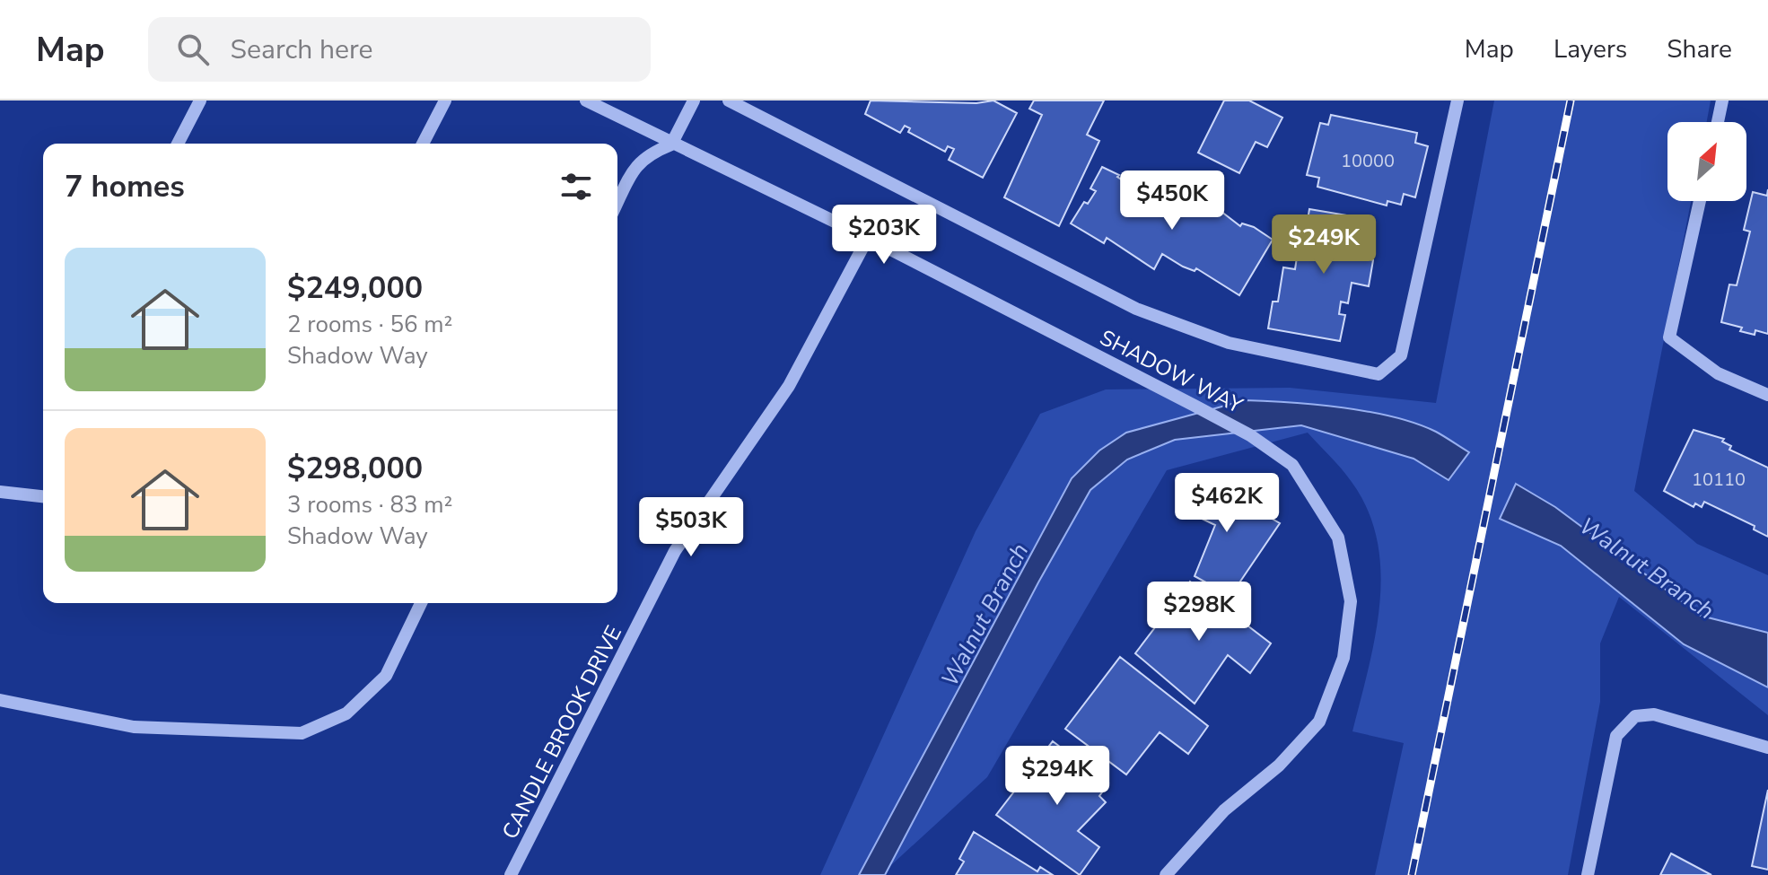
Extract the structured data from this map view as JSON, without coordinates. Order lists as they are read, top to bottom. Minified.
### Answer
{"streets":{"street":["SHADOW WAY","CANDLE BROOK DRIVE"]},"crossings":[["SHADOW WAY","CANDLE BROOK DRIVE"]],"water":["Walnut Branch"],"house_numbers":["10000","10110"],"north":"top right","page":{"header":"Map","search":"Search here","nav":["Map","Layers","Share"],"heading":"7 homes","price":["$450K","$203K","$249K","$462K","$503K","$298K","$294K"],"list":[{"name":"$249,000","note":"2 rooms · 56 m² · Shadow Way"},{"name":"$298,000","note":"3 rooms · 83 m² · Shadow Way"}]}}
